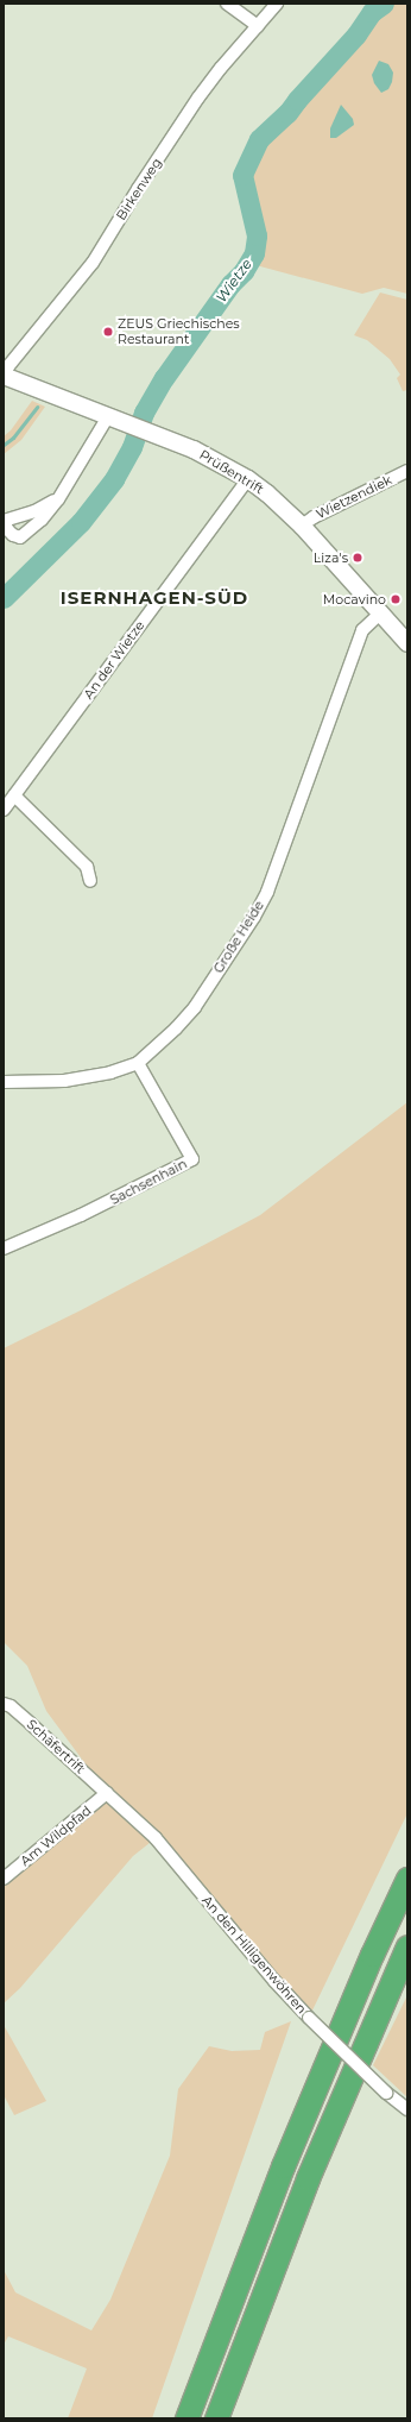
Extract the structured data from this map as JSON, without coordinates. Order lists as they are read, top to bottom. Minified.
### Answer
{"streets":{"main road":["Prüßentrift"],"street":["Birkenweg","Wietzendiek","An der Wietze","Große Heide","Sachsenhain","Schäfertrift","Am Wildpfad","An den Hilligenwöhren"]},"crossings":[["Birkenweg","Prüßentrift"],["Prüßentrift","Wietzendiek"],["Prüßentrift","An der Wietze"],["Prüßentrift","Große Heide"],["Große Heide","Sachsenhain"],["Schäfertrift","Am Wildpfad"],["Schäfertrift","An den Hilligenwöhren"],["Am Wildpfad","An den Hilligenwöhren"]],"districts":["ISERNHAGEN-SÜD"],"water":["Wietze"],"places":["ZEUS Griechisches Restaurant","Liza's","Mocavino"]}
